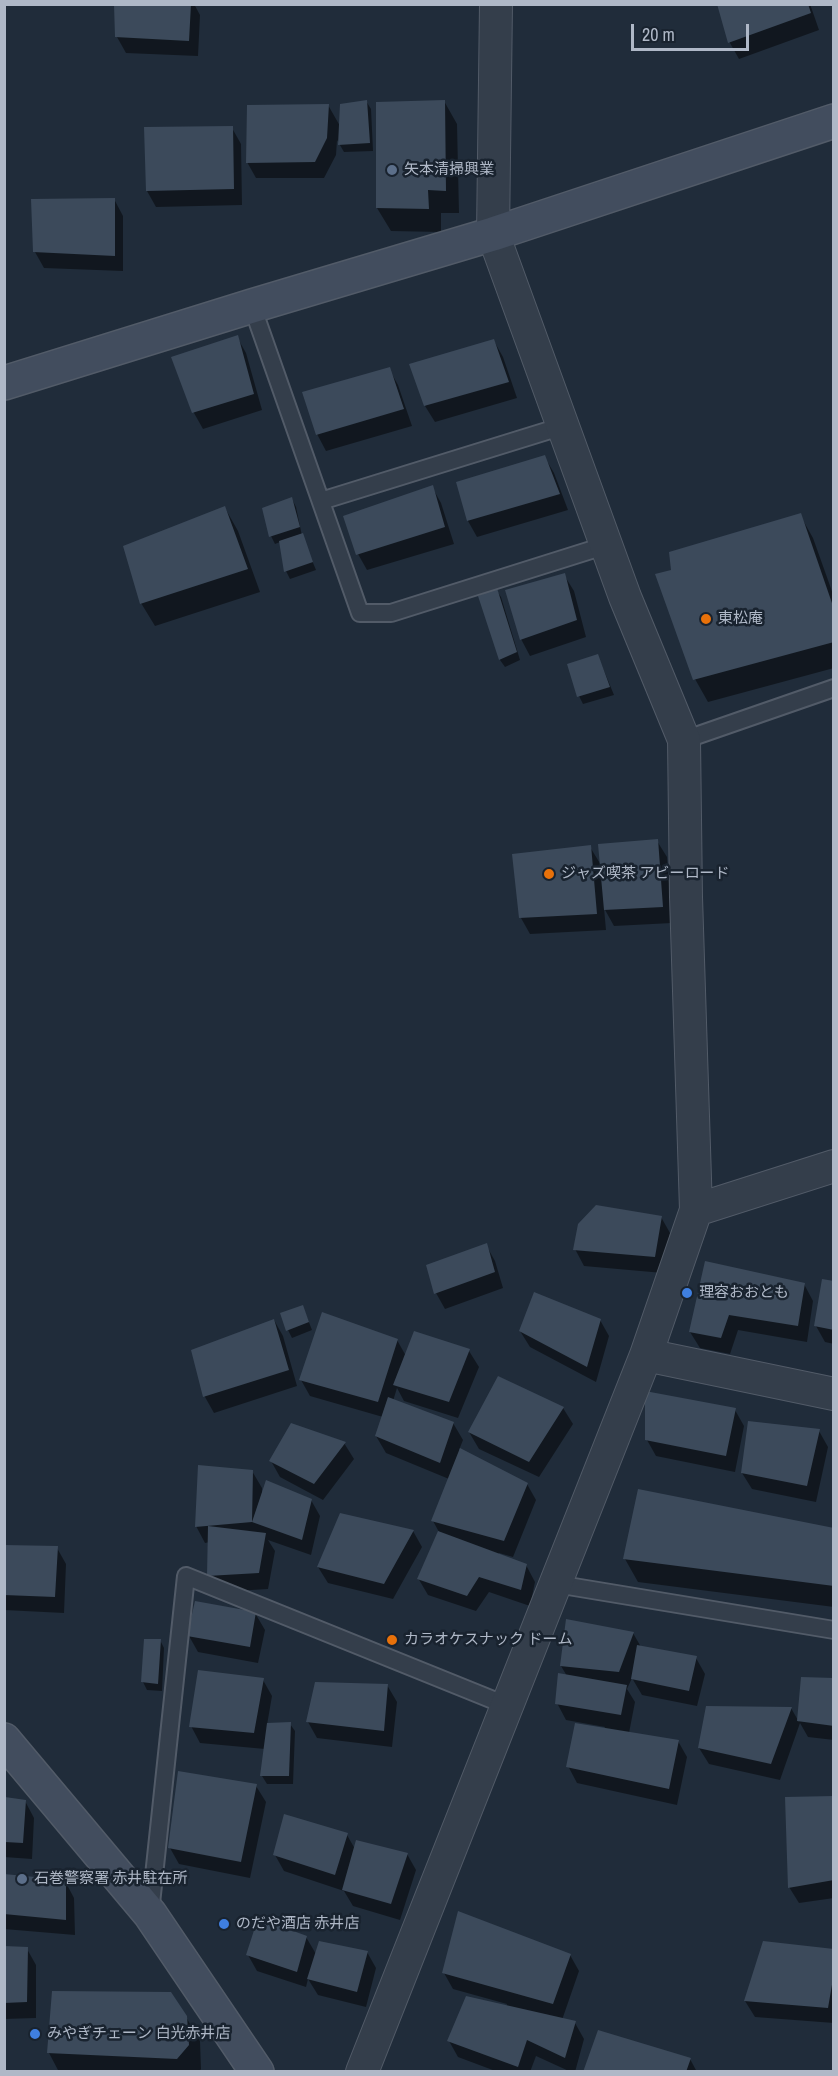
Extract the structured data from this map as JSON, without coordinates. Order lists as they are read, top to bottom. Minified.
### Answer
{"places":["矢本清掃興業","東松庵","ジャズ喫茶 アビーロード","理容おおとも","カラオケスナック ドーム","石巻警察署 赤井駐在所","のだや酒店 赤井店","みやぎチェーン 白光赤井店"],"scale_bar":"20 m"}
